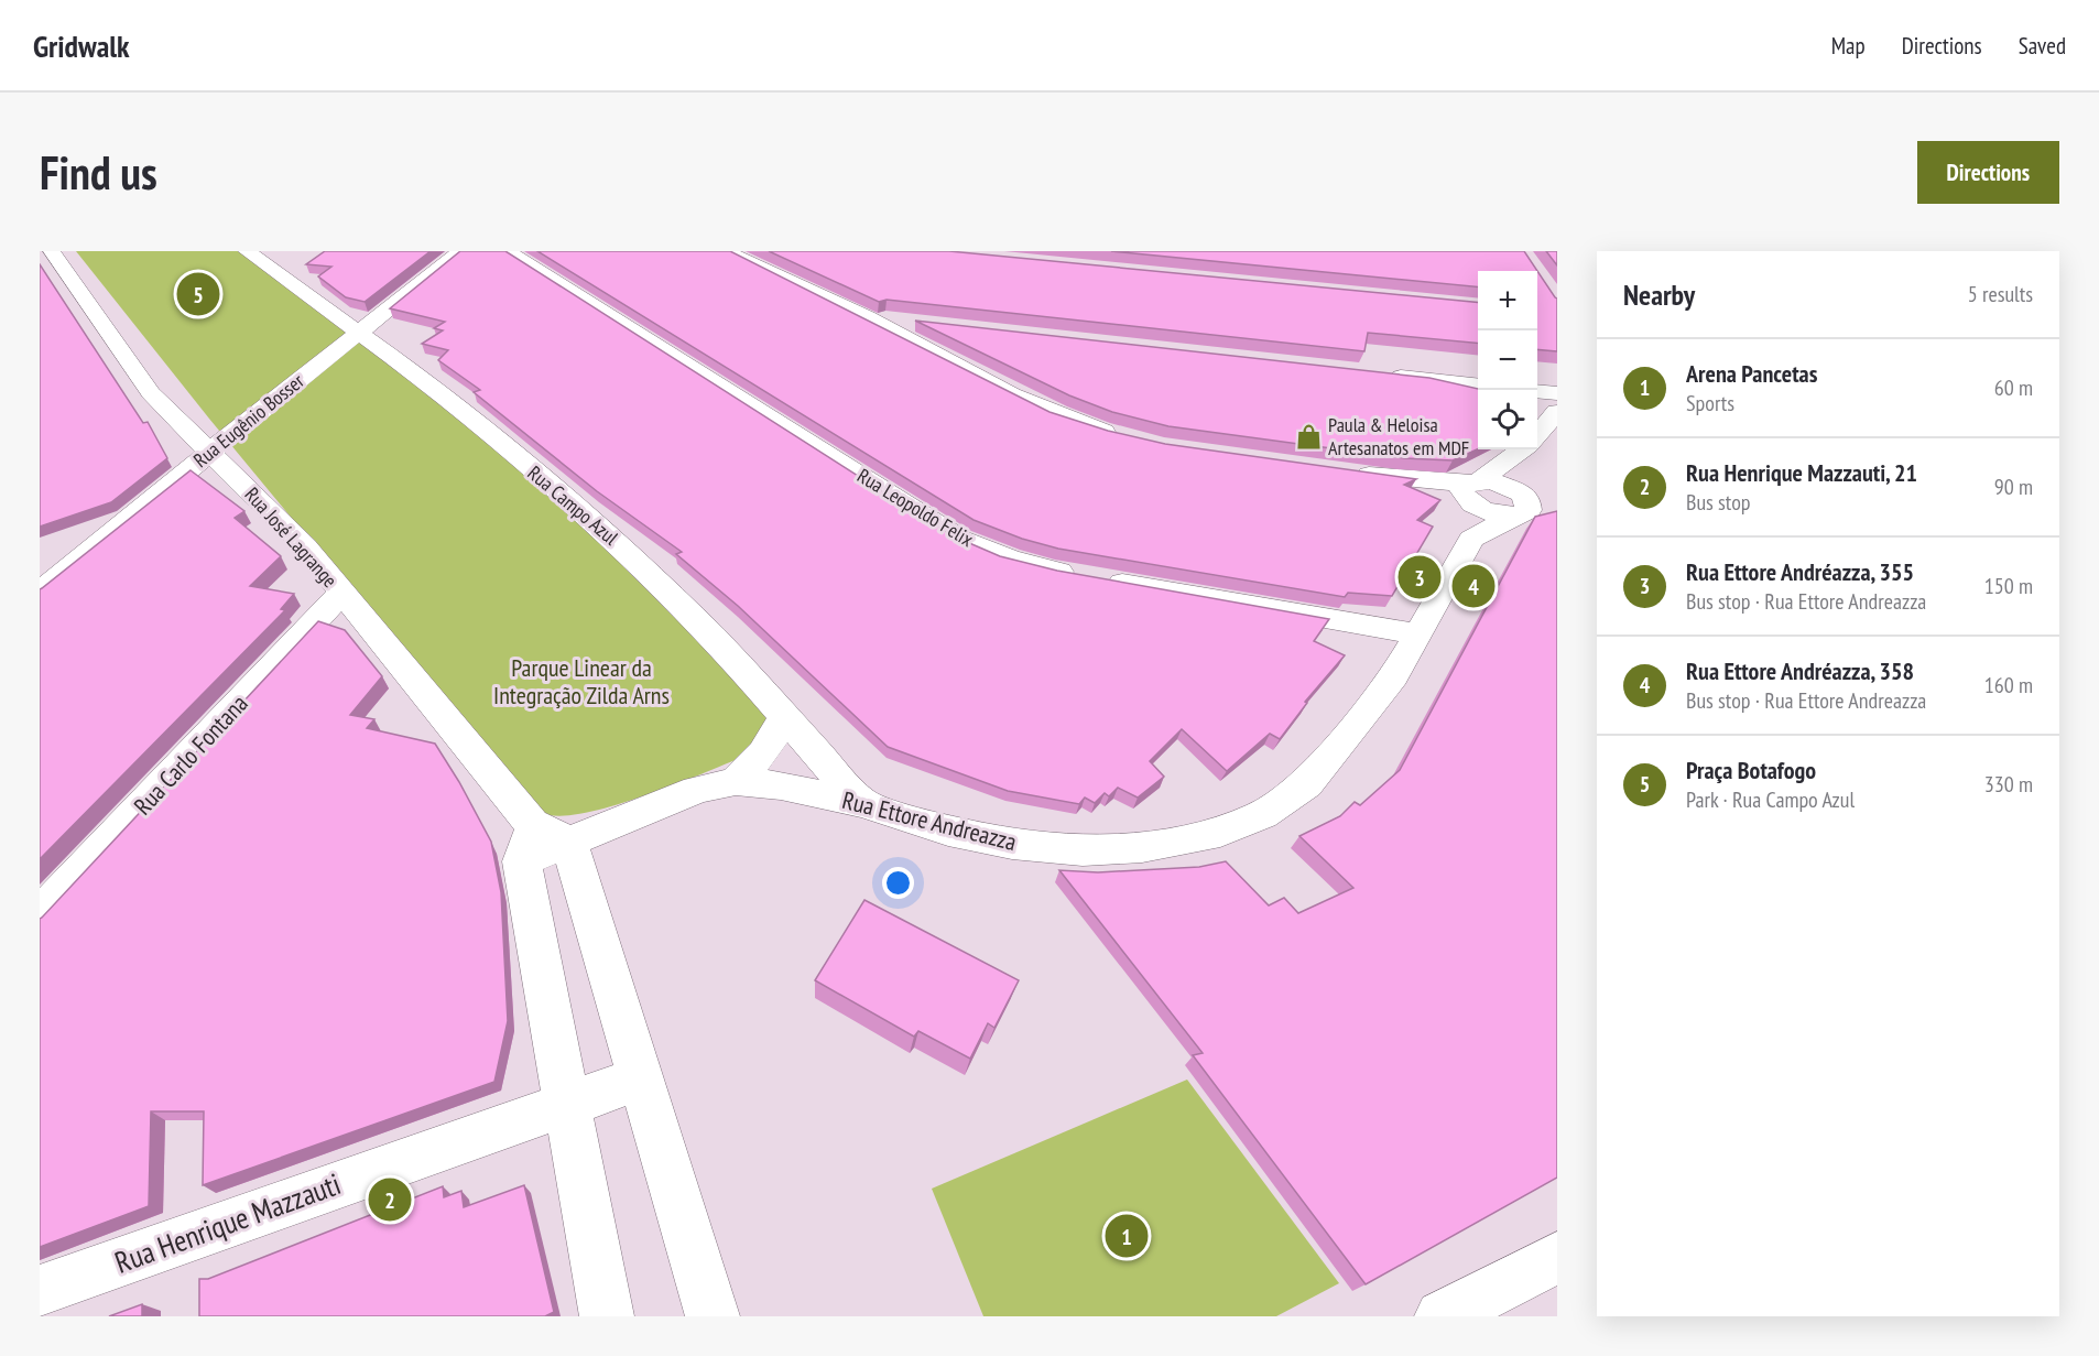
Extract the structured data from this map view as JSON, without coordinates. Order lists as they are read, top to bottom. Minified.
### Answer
{"streets":{"street":["Rua Eugênio Bosser","Rua Campo Azul","Rua Leopoldo Felix","Rua José Lagrange","Rua Carlo Fontana","Rua Ettore Andreazza","Rua Henrique Mazzauti"]},"crossings":[["Rua Eugênio Bosser","Rua Campo Azul"],["Rua Eugênio Bosser","Rua José Lagrange"],["Rua Campo Azul","Rua Ettore Andreazza"],["Rua Leopoldo Felix","Rua Ettore Andreazza"],["Rua José Lagrange","Rua Carlo Fontana"],["Rua José Lagrange","Rua Ettore Andreazza"]],"parks":["Parque Linear da Integração Zilda Arns"],"places":{"shop":["Paula & Heloisa Artesanatos em MDF"]},"page":{"header":"Gridwalk","nav":["Map","Directions","Saved"],"buttons":"Directions","title":"Find us","heading":["Nearby","5 results"],"pins":["5","3","4","2","1"],"map_buttons":["+","−"],"list":[{"mark":"1","name":"Arena Pancetas","note":"Sports","value":"60 m"},{"mark":"2","name":"Rua Henrique Mazzauti, 21","note":"Bus stop","value":"90 m"},{"mark":"3","name":"Rua Ettore Andréazza, 355","note":"Bus stop · Rua Ettore Andreazza","value":"150 m"},{"mark":"4","name":"Rua Ettore Andréazza, 358","note":"Bus stop · Rua Ettore Andreazza","value":"160 m"},{"mark":"5","name":"Praça Botafogo","note":"Park · Rua Campo Azul","value":"330 m"}]}}
